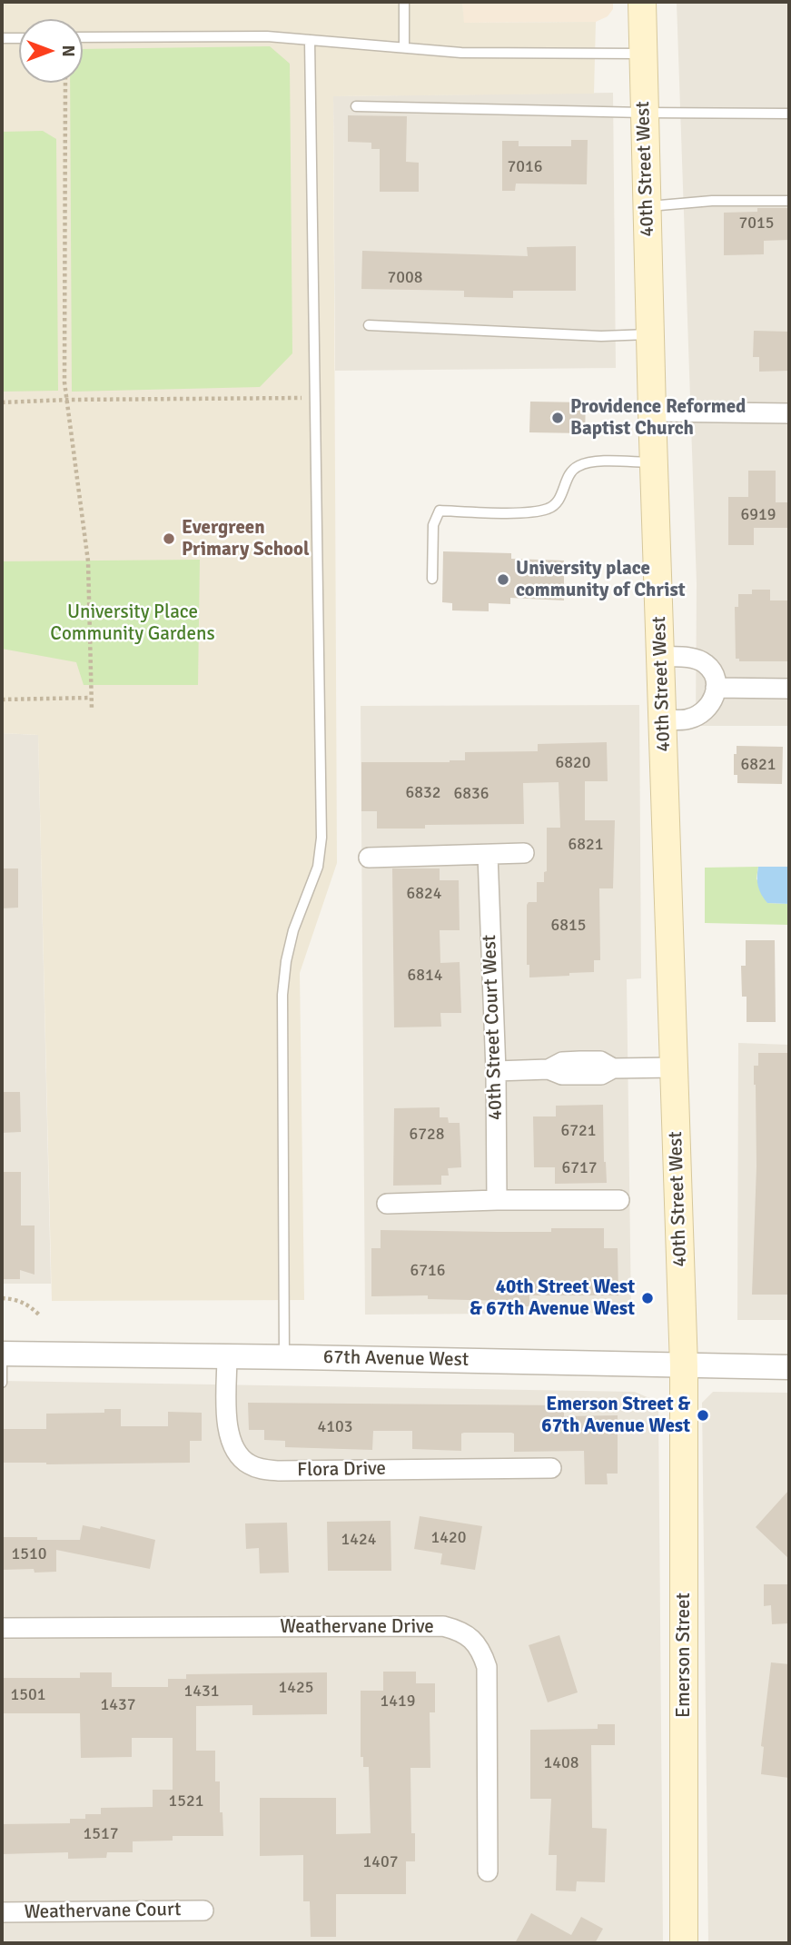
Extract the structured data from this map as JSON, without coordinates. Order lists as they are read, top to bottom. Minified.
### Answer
{"streets":{"main road":["40th Street West","Emerson Street"],"street":["40th Street Court West","67th Avenue West","Flora Drive","Weathervane Drive","Weathervane Court"]},"crossings":[["40th Street West","67th Avenue West"],["40th Street West","Emerson Street"],["67th Avenue West","Flora Drive"],["67th Avenue West","Emerson Street"]],"parks":["University Place Community Gardens"],"places":["Providence Reformed Baptist Church","Evergreen Primary School","University place community of Christ","40th Street West & 67th Avenue West","Emerson Street & 67th Avenue West"],"house_numbers":["7016","7015","7008","6919","6820","6821","6832","6836","6821","6824","6815","6814","6721","6728","6717","6716","4103","1420","1424","1510","1425","1431","1501","1419","1437","1408","1521","1517","1407"],"north":"right"}
